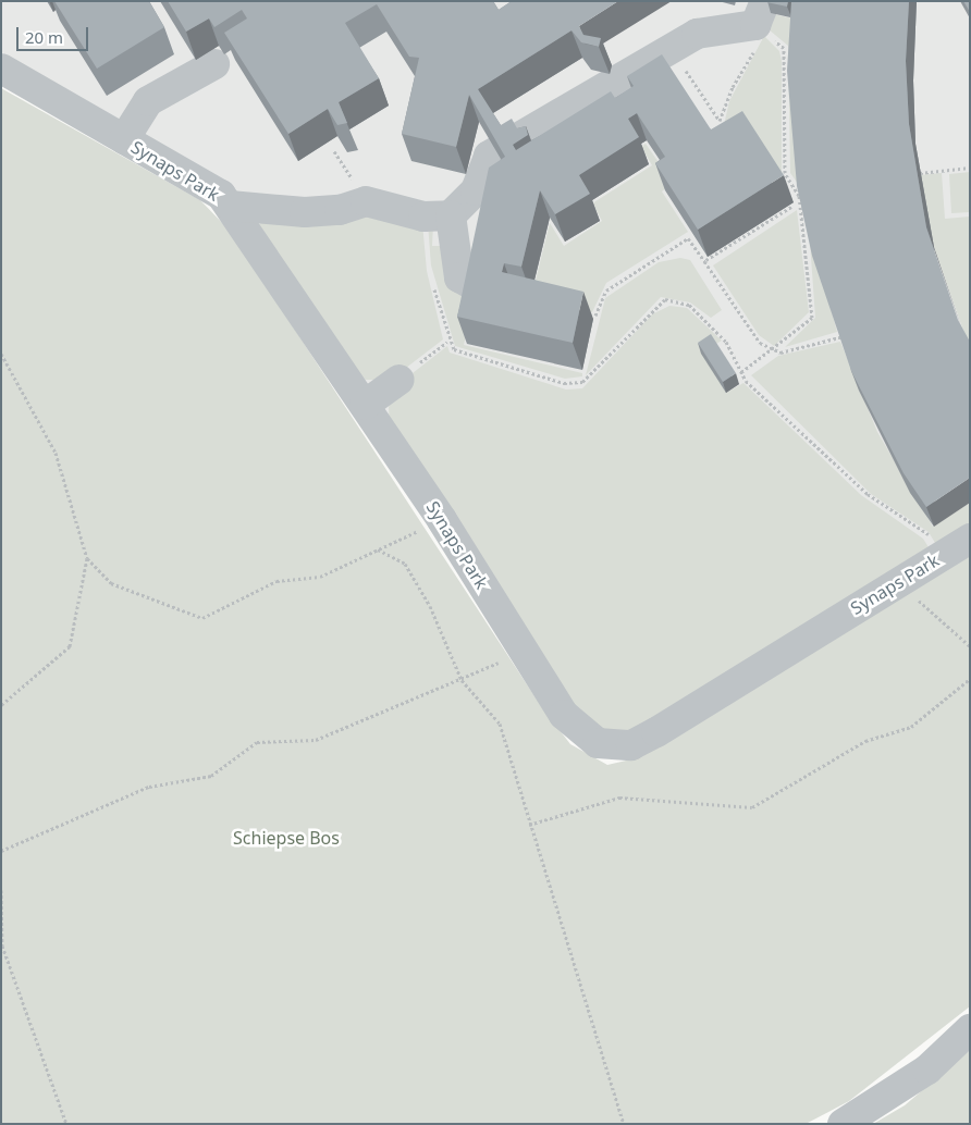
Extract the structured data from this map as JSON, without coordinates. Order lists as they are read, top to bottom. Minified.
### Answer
{"streets":{"street":["Synaps Park"]},"parks":["Schiepse Bos"],"scale_bar":"20 m"}
